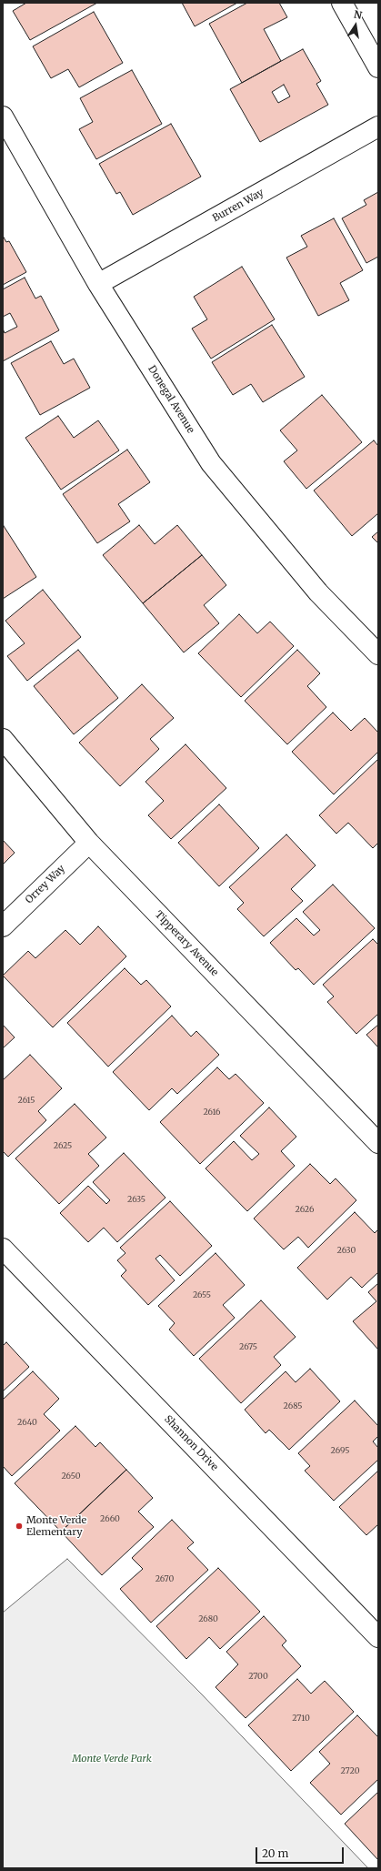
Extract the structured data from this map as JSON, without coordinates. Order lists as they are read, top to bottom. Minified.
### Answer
{"streets":{"street":["Burren Way","Donegal Avenue","Orrey Way","Tipperary Avenue","Shannon Drive"]},"crossings":[["Burren Way","Donegal Avenue"],["Orrey Way","Tipperary Avenue"]],"parks":["Monte Verde Park"],"places":["Monte Verde Elementary"],"house_numbers":["2615","2616","2625","2635","2626","2630","2655","2675","2685","2640","2695","2650","2660","2670","2680","2700","2710","2720"],"scale_bar":"20 m","north":"top"}
